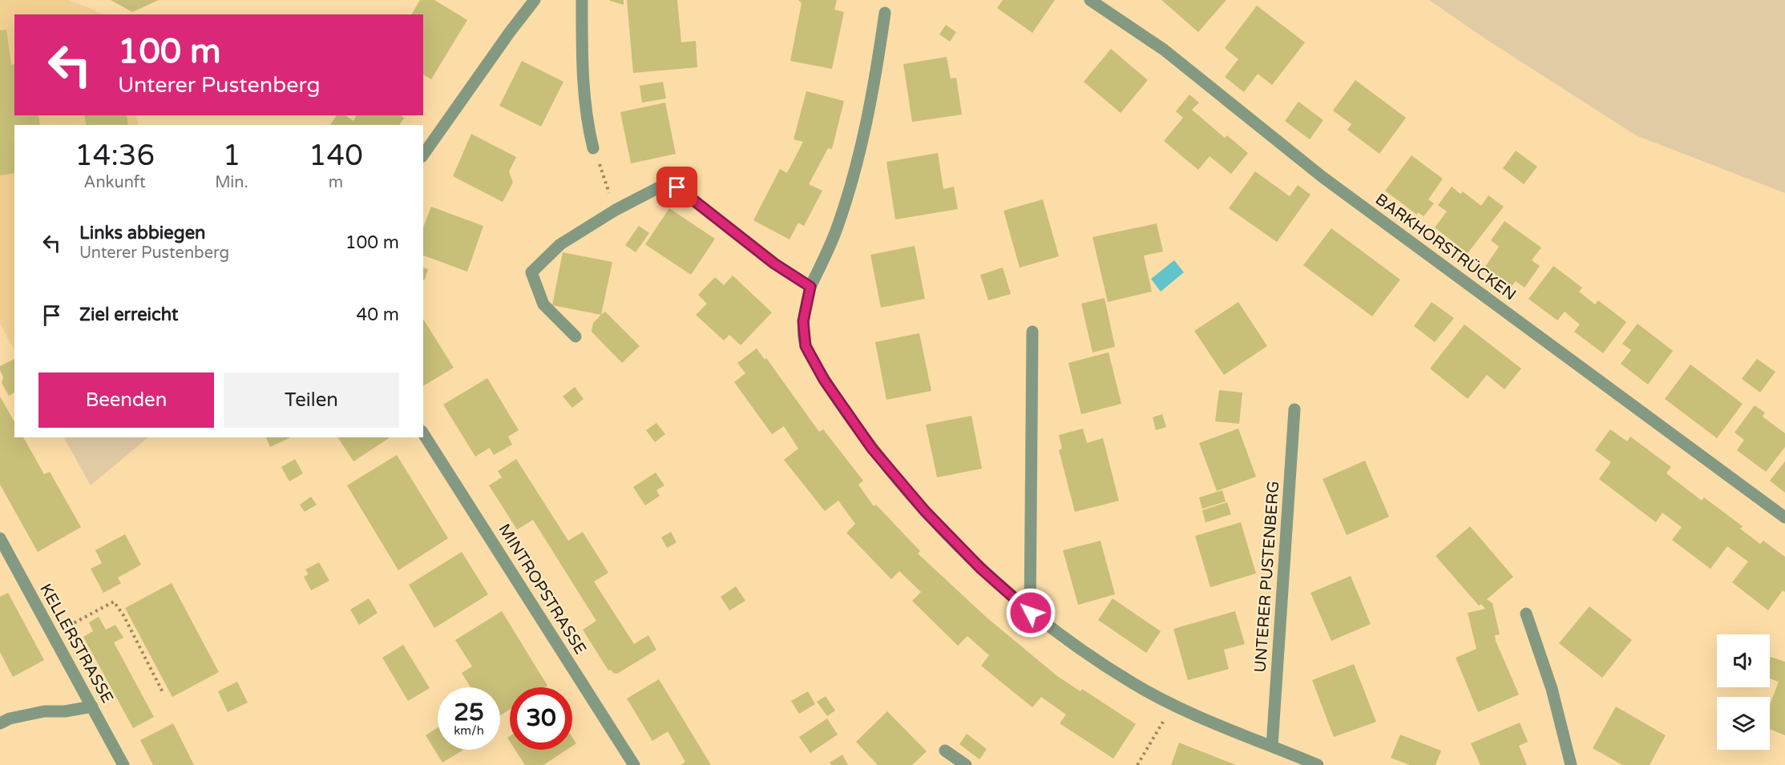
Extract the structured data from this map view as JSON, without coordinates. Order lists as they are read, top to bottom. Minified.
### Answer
{"streets":{"street":["BARKHORSTRÜCKEN","UNTERER PUSTENBERG","MINTROPSTRASSE","KELLERSTRASSE"]},"page":{"turn":["100 m","Unterer Pustenberg"],"eta":["14:36","Ankunft","1","Min.","140","m"],"list":[{"name":"Links abbiegen","note":"Unterer Pustenberg","value":"100 m"},{"name":"Ziel erreicht","value":"40 m"}],"buttons":["Beenden","Teilen"],"speed":"25 km/h","limit":"30"}}
